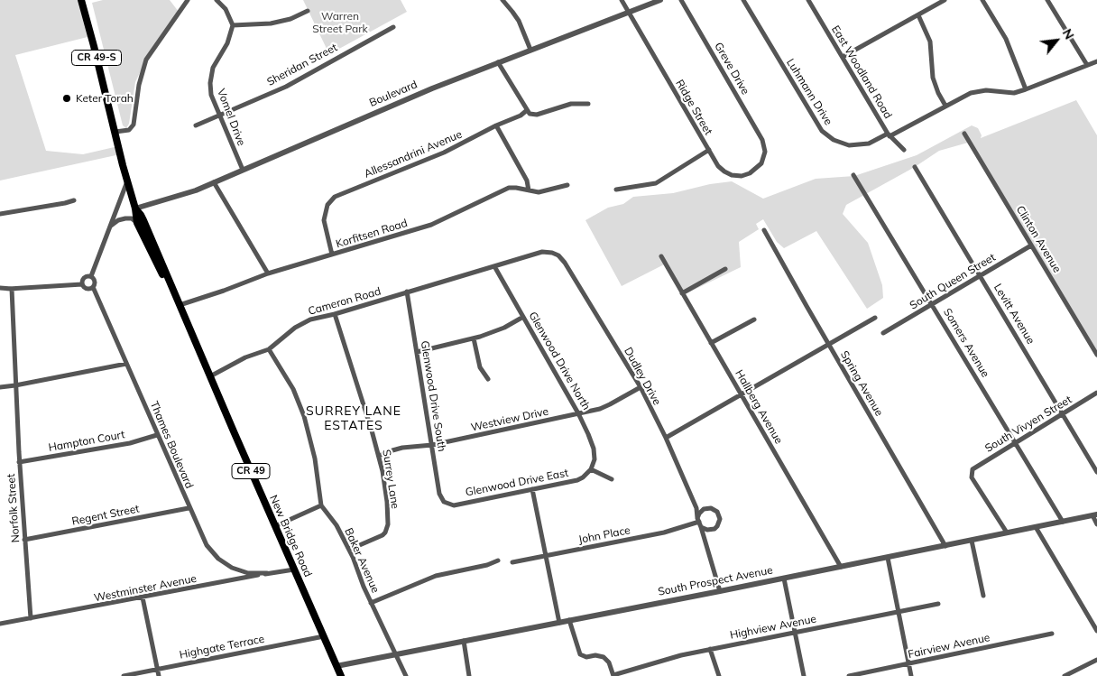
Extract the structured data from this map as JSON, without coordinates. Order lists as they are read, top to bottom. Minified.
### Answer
{"streets":{"main road":["CR 49-S","CR 49","New Bridge Road"],"street":["Sheridan Street","Greve Drive","East Woodland Road","Luhmann Drive","Boulevard","Ridge Street","Vomel Drive","Allessandrini Avenue","Korfitsen Road","Clinton Avenue","South Queen Street","Cameron Road","Levitt Avenue","Somers Avenue","Glenwood Drive North","Dudley Drive","Spring Avenue","Glenwood Drive South","Hallberg Avenue","Westview Drive","South Vivyen Street","Hampton Court","Thames Boulevard","Surrey Lane","Glenwood Drive East","Norfolk Street","Regent Street","John Place","Baker Avenue","South Prospect Avenue","Westminster Avenue","Highview Avenue","Fairview Avenue","Highgate Terrace"]},"crossings":[["CR 49-S","CR 49"],["Sheridan Street","Vomel Drive"],["Greve Drive","Ridge Street"],["East Woodland Road","Luhmann Drive"],["Boulevard","Ridge Street"],["Boulevard","Vomel Drive"],["Boulevard","New Bridge Road"],["Allessandrini Avenue","Korfitsen Road"],["Korfitsen Road","New Bridge Road"],["Clinton Avenue","South Queen Street"],["South Queen Street","Levitt Avenue"],["South Queen Street","Somers Avenue"],["Cameron Road","Glenwood Drive North"],["Cameron Road","Dudley Drive"],["Cameron Road","Glenwood Drive South"],["Cameron Road","Surrey Lane"],["Cameron Road","New Bridge Road"],["Levitt Avenue","South Vivyen Street"],["Somers Avenue","South Vivyen Street"],["Somers Avenue","South Prospect Avenue"],["Glenwood Drive North","Westview Drive"],["Glenwood Drive North","Glenwood Drive East"],["Dudley Drive","Westview Drive"],["Dudley Drive","John Place"],["Dudley Drive","South Prospect Avenue"],["Spring Avenue","South Prospect Avenue"],["Glenwood Drive South","Westview Drive"],["Glenwood Drive South","Glenwood Drive East"],["Hallberg Avenue","South Prospect Avenue"],["Westview Drive","Surrey Lane"],["South Vivyen Street","South Prospect Avenue"],["Hampton Court","Thames Boulevard"],["Hampton Court","Norfolk Street"],["Thames Boulevard","Regent Street"],["Thames Boulevard","Westminster Avenue"],["CR 49","New Bridge Road"],["Surrey Lane","Baker Avenue"],["Norfolk Street","Regent Street"],["Norfolk Street","Westminster Avenue"],["New Bridge Road","South Prospect Avenue"],["New Bridge Road","Westminster Avenue"],["New Bridge Road","Highgate Terrace"],["Baker Avenue","South Prospect Avenue"]],"districts":["SURREY LANE ESTATES"],"parks":["Warren Street Park"],"places":["Keter Torah"],"north":"top right"}
